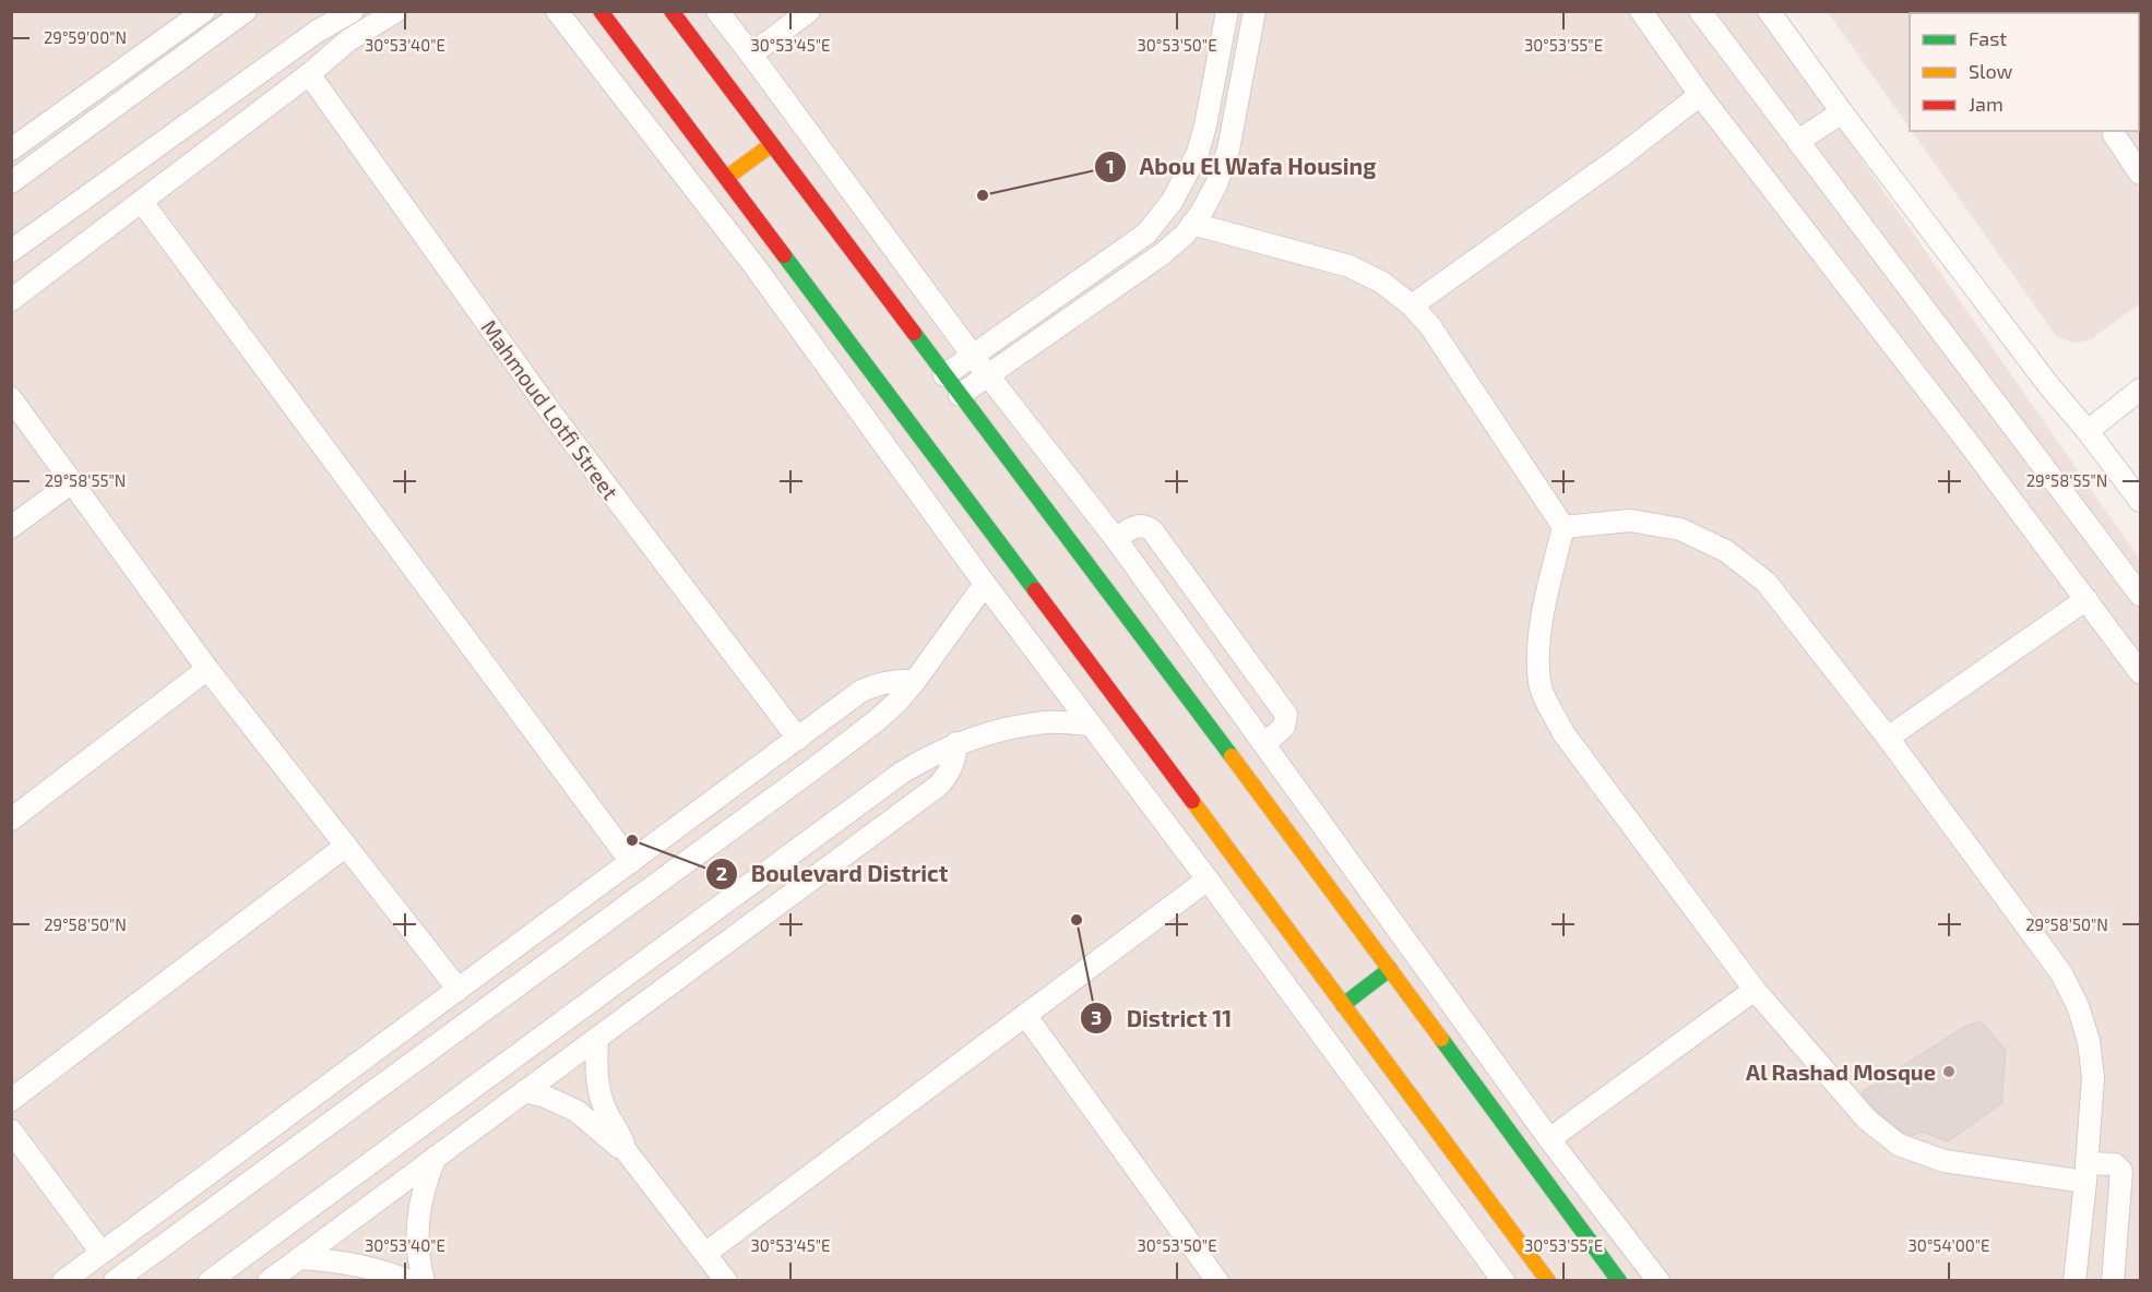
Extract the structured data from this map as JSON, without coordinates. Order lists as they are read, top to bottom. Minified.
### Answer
{"streets":{"street":["Mahmoud Lotfi Street"]},"places":["Abou El Wafa Housing","Boulevard District","District 11","Al Rashad Mosque"],"legend":["Fast","Slow","Jam"],"coordinates":["29°59'00\"N","30°53'40\"E","30°53'45\"E","30°53'50\"E","30°53'55\"E","29°58'55\"N","29°58'50\"N","30°54'00\"E"]}
